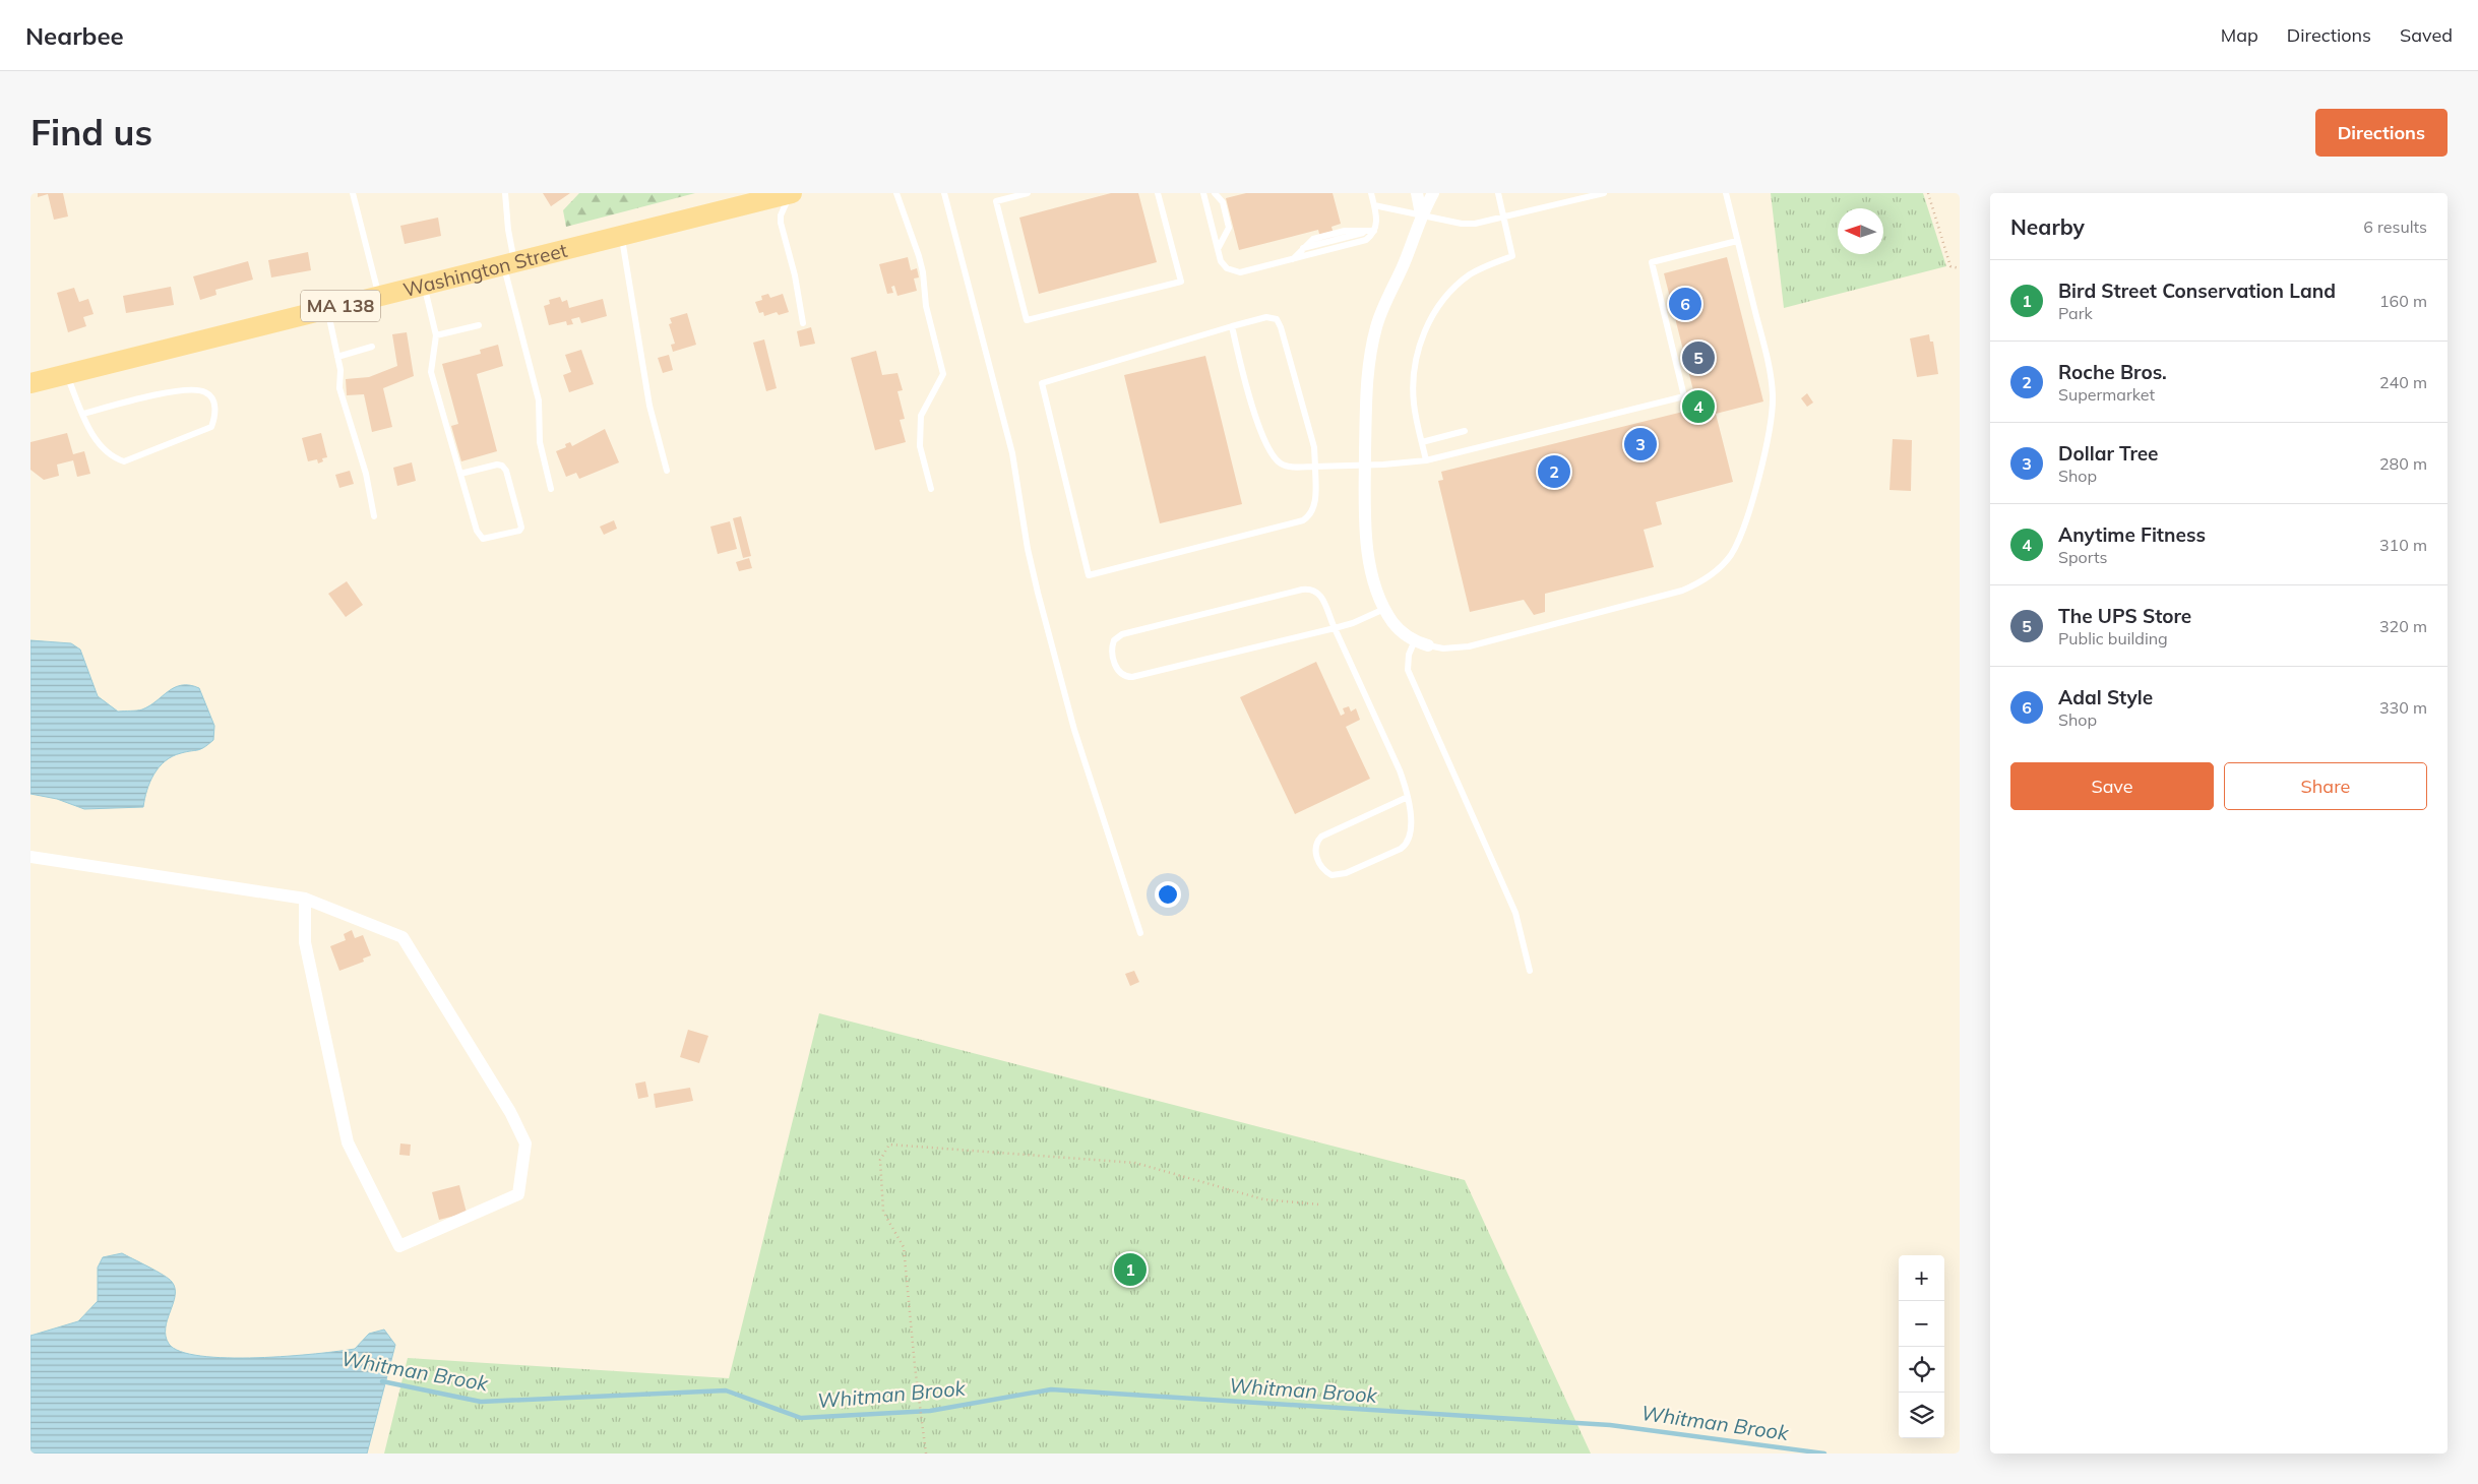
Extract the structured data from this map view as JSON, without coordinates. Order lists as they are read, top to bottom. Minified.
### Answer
{"streets":{"main road":["Washington Street","MA 138"]},"water":["Whitman Brook"],"north":"left","page":{"header":"Nearbee","nav":["Map","Directions","Saved"],"buttons":["Directions",["Save","Share"]],"title":"Find us","heading":["Nearby","6 results"],"list":[{"mark":"1","name":"Bird Street Conservation Land","note":"Park","value":"160 m"},{"mark":"2","name":"Roche Bros.","note":"Supermarket","value":"240 m"},{"mark":"3","name":"Dollar Tree","note":"Shop","value":"280 m"},{"mark":"4","name":"Anytime Fitness","note":"Sports","value":"310 m"},{"mark":"5","name":"The UPS Store","note":"Public building","value":"320 m"},{"mark":"6","name":"Adal Style","note":"Shop","value":"330 m"}],"pins":["6","5","4","3","2","1"],"map_buttons":["+","−"]}}
